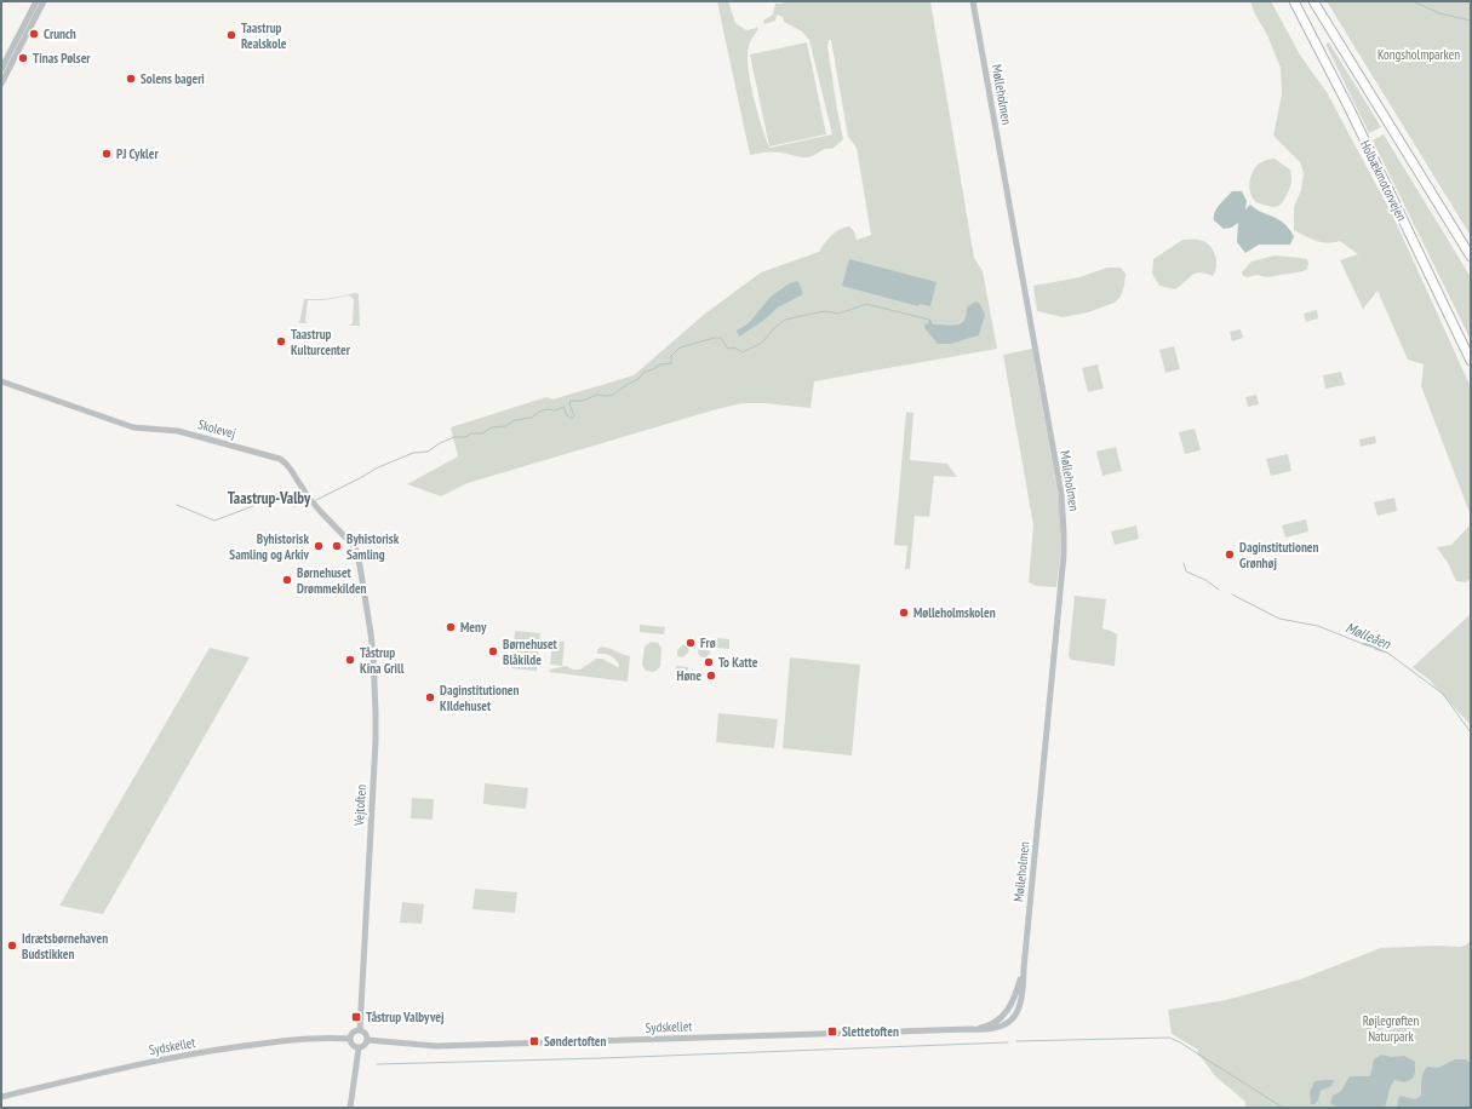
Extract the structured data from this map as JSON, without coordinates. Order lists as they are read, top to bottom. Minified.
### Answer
{"streets":{"highway":["Holbækmotorvejen"],"street":["Mølleholmen","Skolevej","Vejtoften","Sydskellet"]},"crossings":[["Mølleholmen","Sydskellet"],["Skolevej","Vejtoften"],["Vejtoften","Sydskellet"]],"districts":["Taastrup-Valby"],"water":["Mølleåen"],"parks":["Kongsholmparken","Røjlegrøften Naturpark"],"places":{"other":["Crunch","Taastrup Realskole","Tinas Pølser","Solens bageri","PJ Cykler","Taastrup Kulturcenter","Byhistorisk Samling og Arkiv","Byhistorisk Samling","Daginstitutionen Grønhøj","Børnehuset Drømmekilden","Mølleholmskolen","Meny","Frø","Børnehuset Blåkilde","Tåstrup Kina Grill","To Katte","Høne","Daginstitutionen KIldehuset","Idrætsbørnehaven Budstikken"],"transit":["Tåstrup Valbyvej","Slettetoften","Søndertoften"]}}
